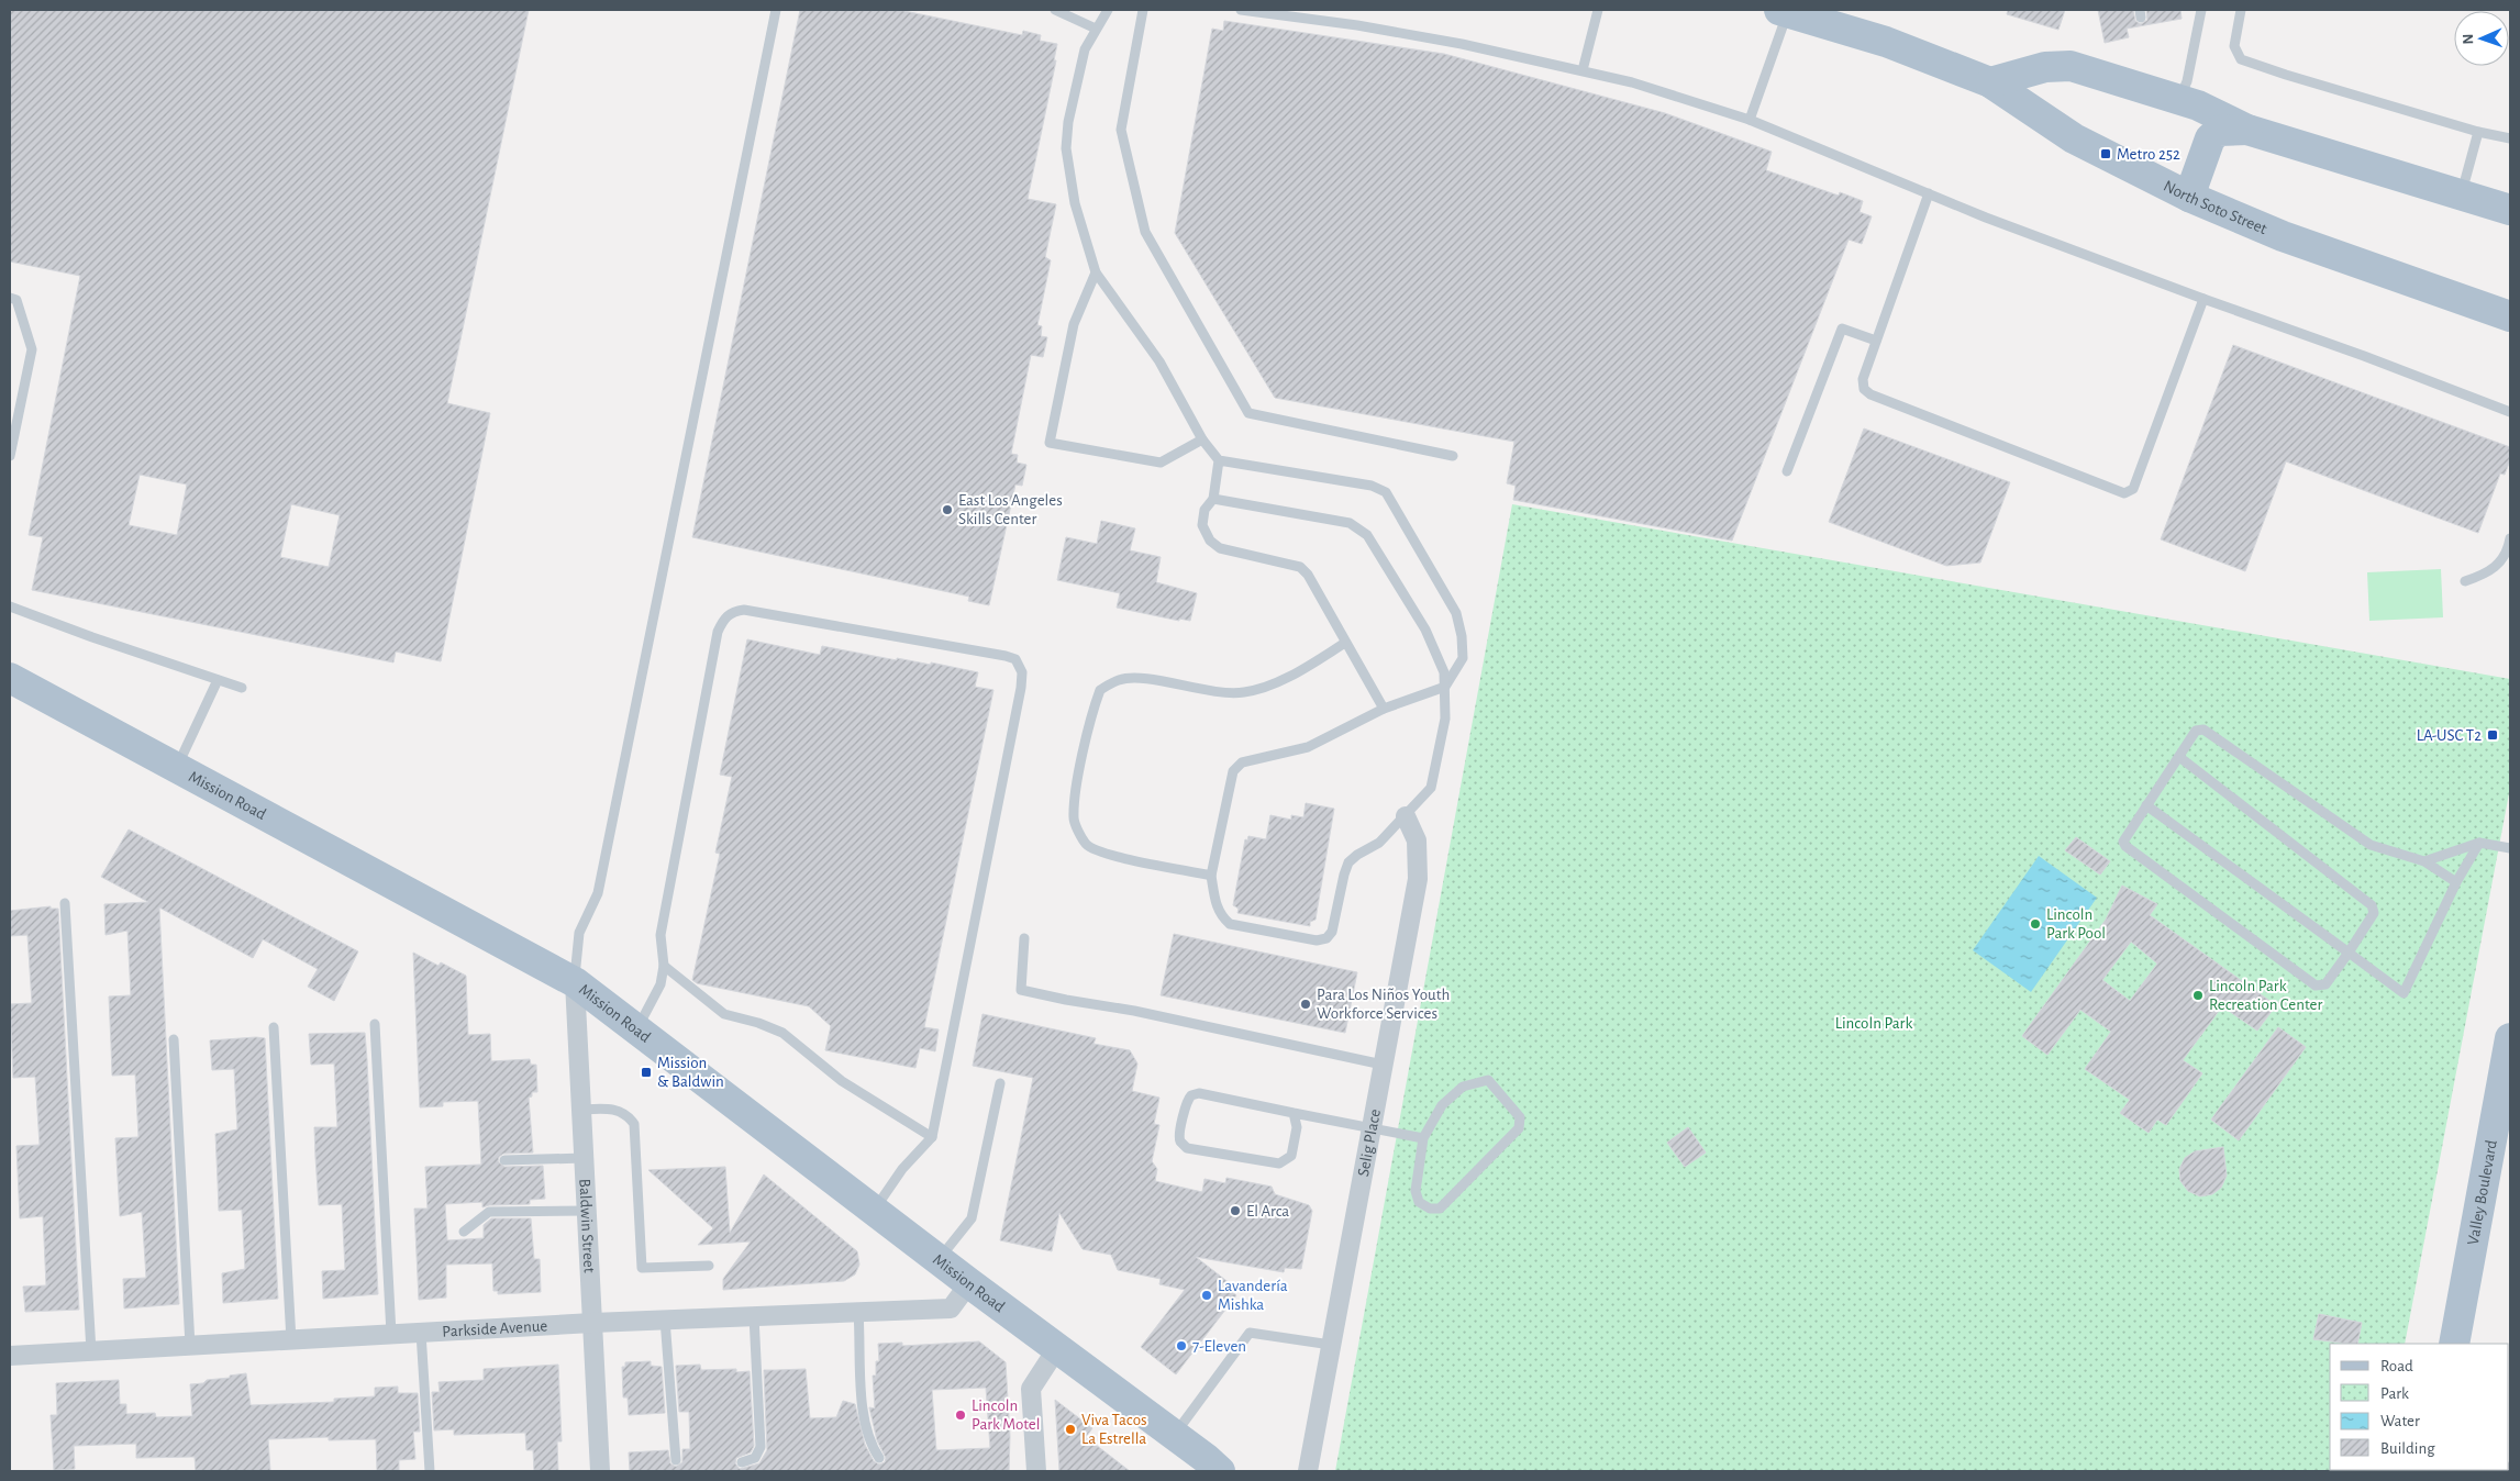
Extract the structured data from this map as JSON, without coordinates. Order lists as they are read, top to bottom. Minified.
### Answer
{"streets":{"main road":["North Soto Street","Mission Road","Valley Boulevard"],"street":["Selig Place","Baldwin Street","Parkside Avenue"]},"crossings":[["Mission Road","Baldwin Street"],["Mission Road","Parkside Avenue"],["Baldwin Street","Parkside Avenue"]],"parks":["Lincoln Park"],"places":{"transit":["Metro 252","LA-USC T2","Mission & Baldwin"],"other":["East Los Angeles Skills Center","Lincoln Park Pool","Lincoln Park Recreation Center","Para Los Niños Youth Workforce Services","El Arca","Lavandería Mishka","7-Eleven","Lincoln Park Motel","Viva Tacos La Estrella"]},"legend":["Road","Park","Water","Building"],"north":"left"}
